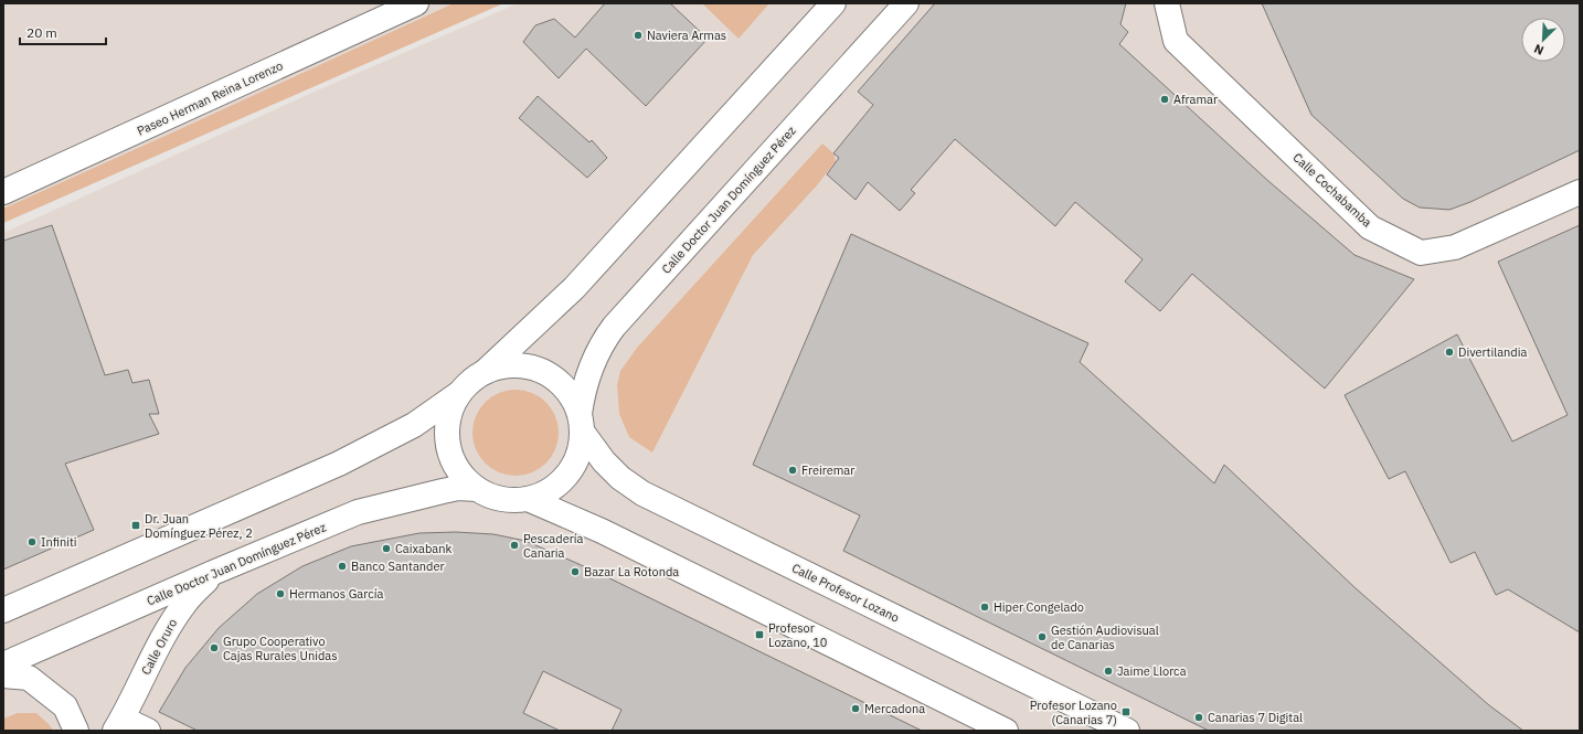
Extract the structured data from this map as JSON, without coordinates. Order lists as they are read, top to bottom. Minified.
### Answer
{"streets":{"street":["Paseo Herman Reina Lorenzo","Calle Cochabamba","Calle Doctor Juan Domínguez Pérez","Calle Profesor Lozano","Calle Oruro"]},"crossings":[["Calle Doctor Juan Domínguez Pérez","Calle Profesor Lozano"],["Calle Doctor Juan Domínguez Pérez","Calle Oruro"]],"places":{"other":["Naviera Armas","Aframar","Divertilandia","Freiremar","Infiniti","Pescadería Canaria","Caixabank","Banco Santander","Bazar La Rotonda","Hermanos García","Hiper Congelado","Gestión Audiovisual de Canarias","Grupo Cooperativo Cajas Rurales Unidas","Jaime Llorca","Mercadona","Canarias 7 Digital"],"transit":["Dr. Juan Domínguez Pérez, 2","Profesor Lozano, 10","Profesor Lozano (Canarias 7)"]},"scale_bar":"20 m","north":"bottom left"}
